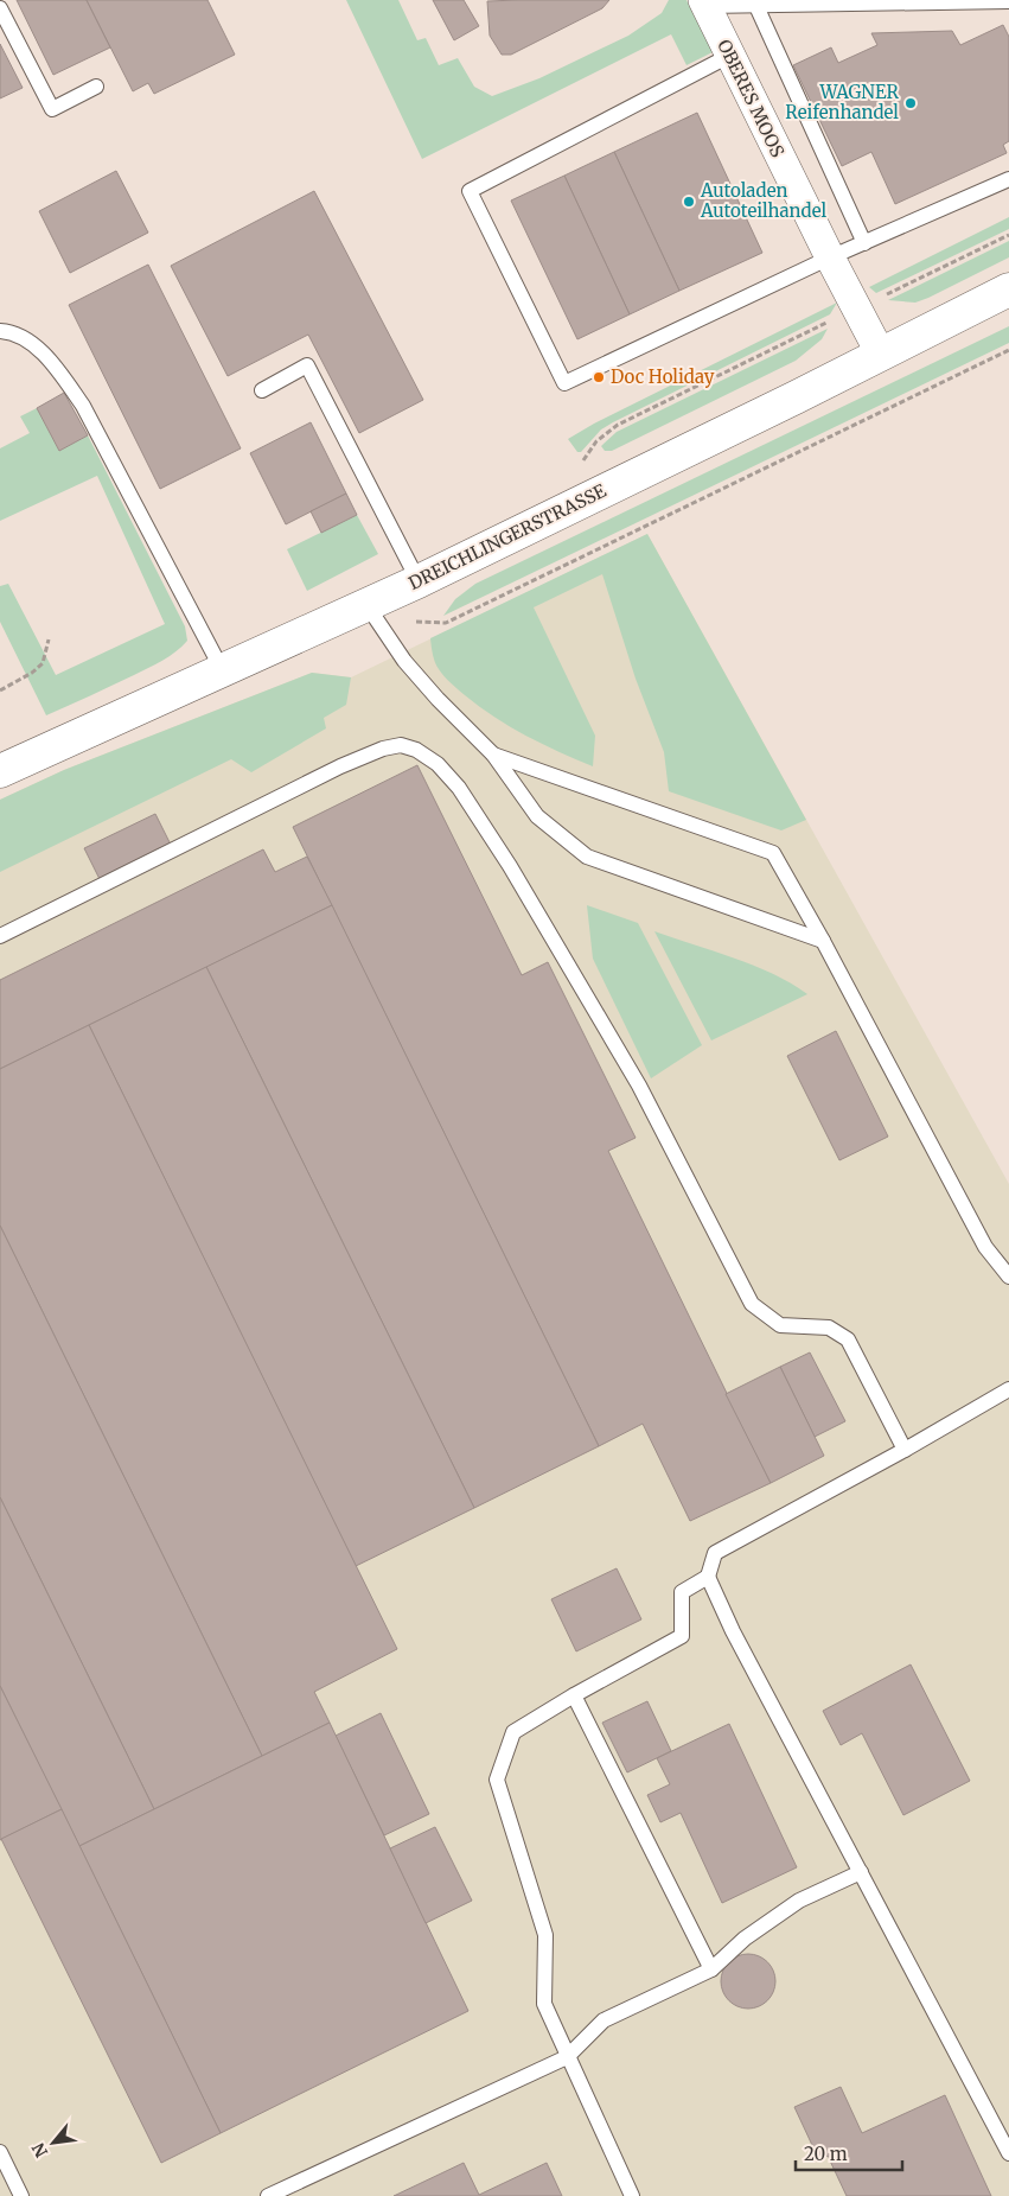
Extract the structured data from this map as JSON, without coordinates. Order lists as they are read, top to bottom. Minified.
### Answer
{"streets":{"street":["OBERES MOOS","DREICHLINGERSTRASSE"]},"crossings":[["OBERES MOOS","DREICHLINGERSTRASSE"]],"places":["WAGNER Reifenhandel","Autoladen Autoteilhandel","Doc Holiday"],"scale_bar":"20 m","north":"bottom left"}
